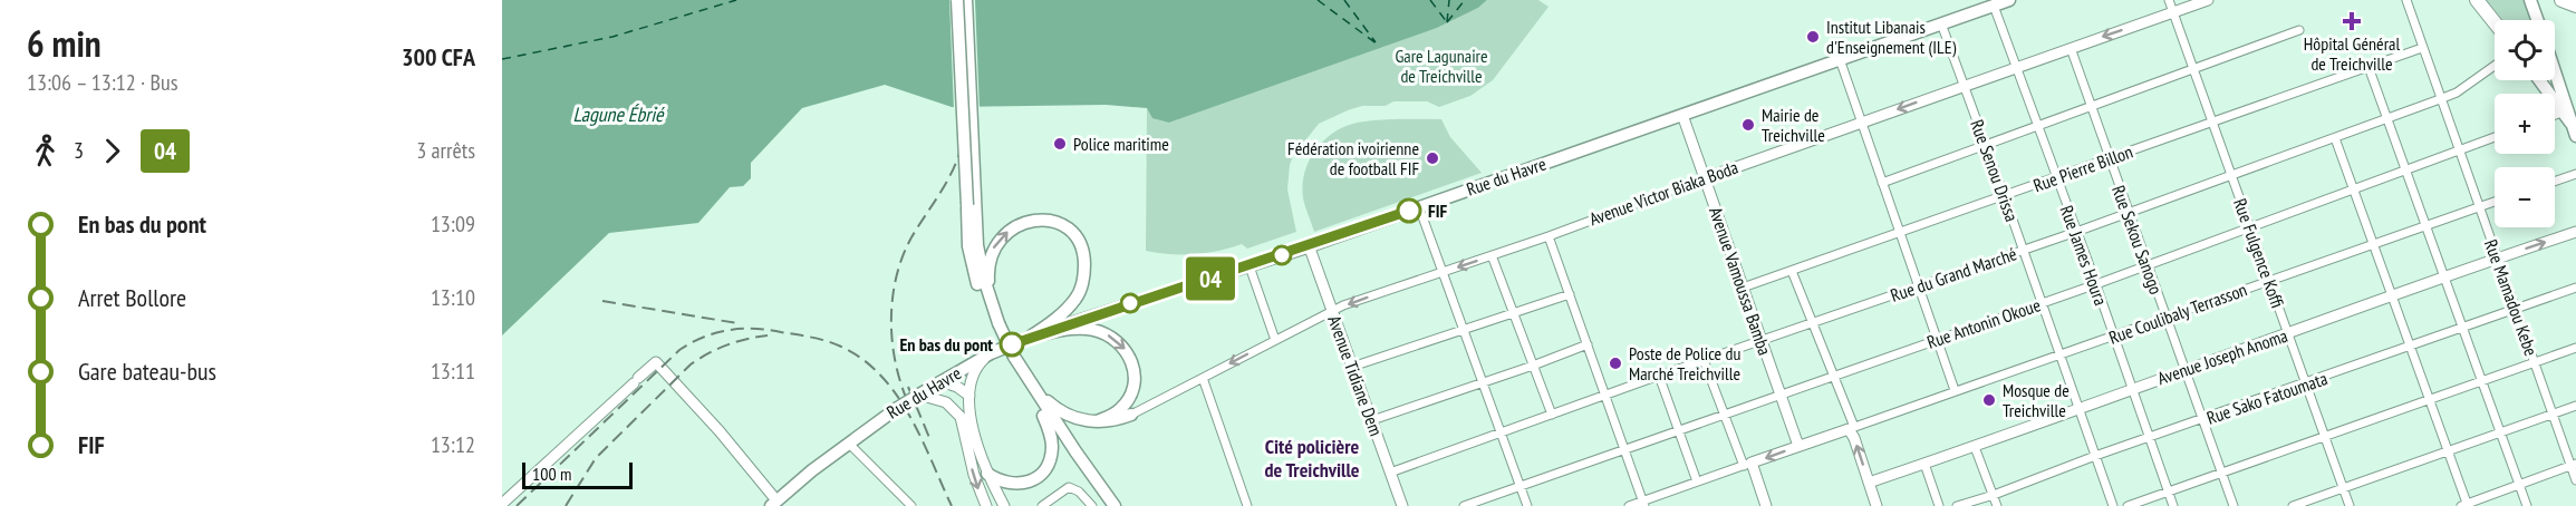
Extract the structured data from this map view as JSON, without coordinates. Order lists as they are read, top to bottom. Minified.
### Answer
{"streets":{"main road":["Rue du Havre"],"street":["Rue Pierre Billon","Rue Senou Drissa","Avenue Victor Biaka Boda","Rue Sekou Sanogo","Rue Fulgence Koffi","Rue James Houra","Rue du Grand Marché","Avenue Vamoussa Bamba","Rue Mamadou Kebe","Rue Coulibaly Terrasson","Rue Antonin Okoue","Avenue Joseph Anoma","Avenue Tidiane Dem","Rue Sako Fatoumata"]},"crossings":[["Rue Pierre Billon","Rue Senou Drissa"],["Rue Pierre Billon","Rue Sekou Sanogo"],["Rue Pierre Billon","Rue Fulgence Koffi"],["Rue Pierre Billon","Rue James Houra"],["Rue Pierre Billon","Avenue Vamoussa Bamba"],["Rue Pierre Billon","Rue Mamadou Kebe"],["Rue Senou Drissa","Rue du Havre"],["Rue Senou Drissa","Avenue Victor Biaka Boda"],["Rue Senou Drissa","Rue du Grand Marché"],["Rue Senou Drissa","Rue Coulibaly Terrasson"],["Rue Senou Drissa","Rue Antonin Okoue"],["Rue Senou Drissa","Avenue Joseph Anoma"],["Rue Senou Drissa","Rue Sako Fatoumata"],["Rue du Havre","Rue James Houra"],["Rue du Havre","Avenue Vamoussa Bamba"],["Rue du Havre","Avenue Tidiane Dem"],["Avenue Victor Biaka Boda","Rue Sekou Sanogo"],["Avenue Victor Biaka Boda","Rue Fulgence Koffi"],["Avenue Victor Biaka Boda","Rue James Houra"],["Avenue Victor Biaka Boda","Avenue Vamoussa Bamba"],["Avenue Victor Biaka Boda","Avenue Tidiane Dem"],["Rue Sekou Sanogo","Rue du Grand Marché"],["Rue Sekou Sanogo","Rue Coulibaly Terrasson"],["Rue Sekou Sanogo","Rue Antonin Okoue"],["Rue Sekou Sanogo","Avenue Joseph Anoma"],["Rue Sekou Sanogo","Rue Sako Fatoumata"],["Rue Fulgence Koffi","Rue du Grand Marché"],["Rue Fulgence Koffi","Rue Coulibaly Terrasson"],["Rue Fulgence Koffi","Rue Antonin Okoue"],["Rue Fulgence Koffi","Avenue Joseph Anoma"],["Rue Fulgence Koffi","Rue Sako Fatoumata"],["Rue James Houra","Rue du Grand Marché"],["Rue James Houra","Rue Coulibaly Terrasson"],["Rue James Houra","Rue Antonin Okoue"],["Rue James Houra","Avenue Joseph Anoma"],["Rue James Houra","Rue Sako Fatoumata"],["Rue du Grand Marché","Avenue Vamoussa Bamba"],["Rue du Grand Marché","Rue Mamadou Kebe"],["Rue du Grand Marché","Avenue Tidiane Dem"],["Avenue Vamoussa Bamba","Rue Antonin Okoue"],["Rue Mamadou Kebe","Rue Coulibaly Terrasson"],["Rue Mamadou Kebe","Rue Antonin Okoue"],["Rue Mamadou Kebe","Avenue Joseph Anoma"],["Rue Mamadou Kebe","Rue Sako Fatoumata"]],"districts":["Cité policière de Treichville"],"water":["Lagune Ébrié"],"parks":["Gare Lagunaire de Treichville"],"places":{"health":["Hôpital Général de Treichville"],"other":["Institut Libanais d'Enseignement (ILE)","Mairie de Treichville","Police maritime","Fédération ivoirienne de football FIF","FIF","En bas du pont","Poste de Police du Marché Treichville","Mosque de Treichville"]},"lines":["bus line 04"],"scale_bar":"100 m","page":{"heading":["6 min","13:06 – 13:12 · Bus","300 CFA"],"on_map":"04","map_buttons":["+","−"],"legs":["3","04","3 arrêts"],"list":[{"name":"En bas du pont","value":"13:09"},{"name":"Arret Bollore","value":"13:10"},{"name":"Gare bateau-bus","value":"13:11"},{"name":"FIF","value":"13:12"}],"scale":"100 m"}}
